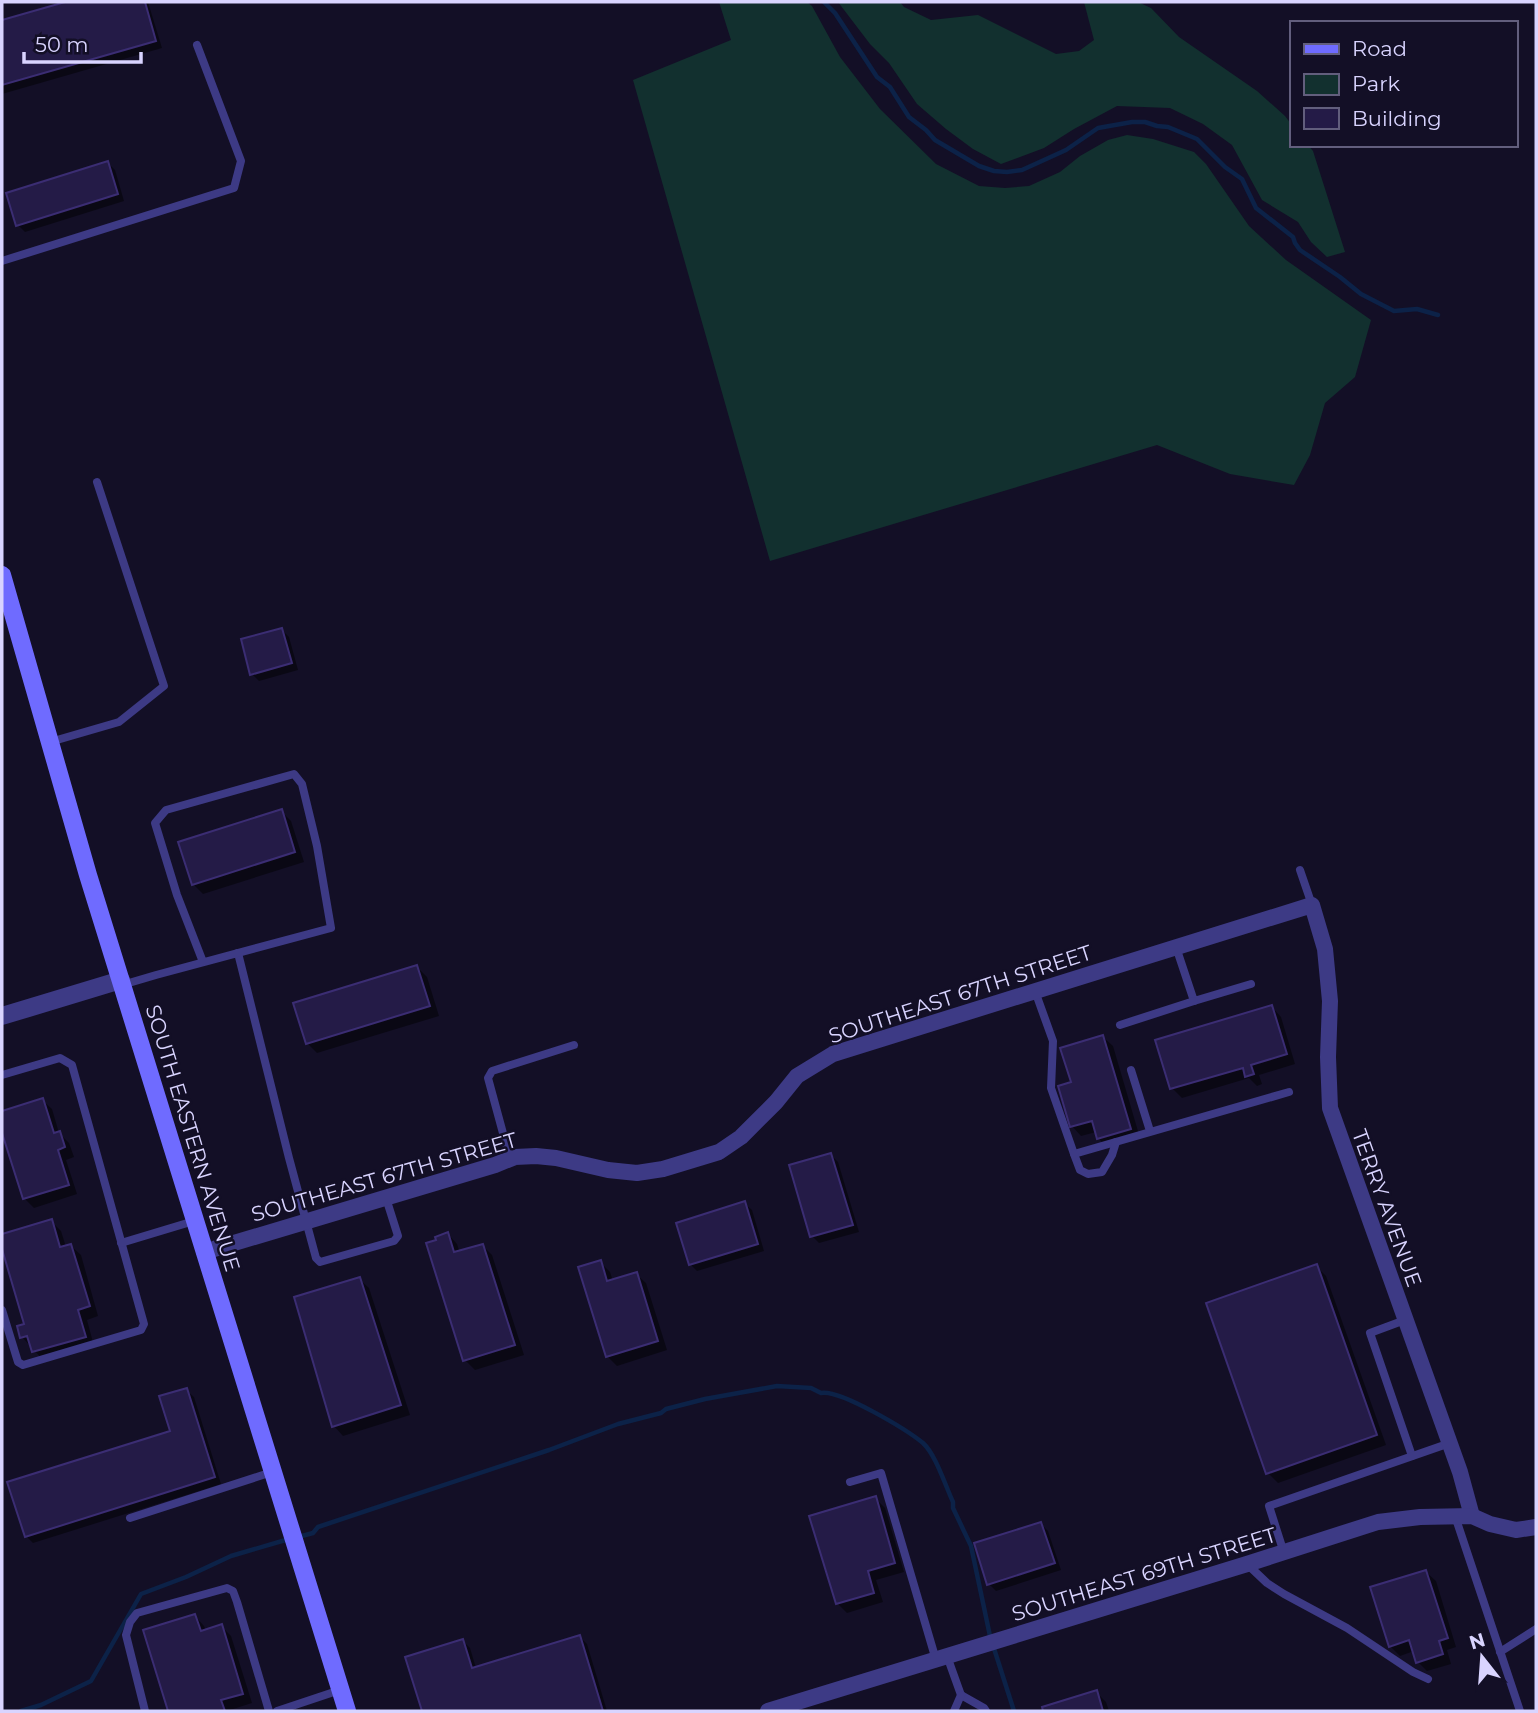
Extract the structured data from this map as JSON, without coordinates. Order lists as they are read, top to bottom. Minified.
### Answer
{"streets":{"main road":["SOUTH EASTERN AVENUE"],"street":["SOUTHEAST 67TH STREET","TERRY AVENUE","SOUTHEAST 69TH STREET"]},"crossings":[["SOUTHEAST 67TH STREET","SOUTH EASTERN AVENUE"],["SOUTHEAST 67TH STREET","TERRY AVENUE"],["TERRY AVENUE","SOUTHEAST 69TH STREET"]],"legend":["Road","Park","Building"],"scale_bar":"50 m","north":"top"}
